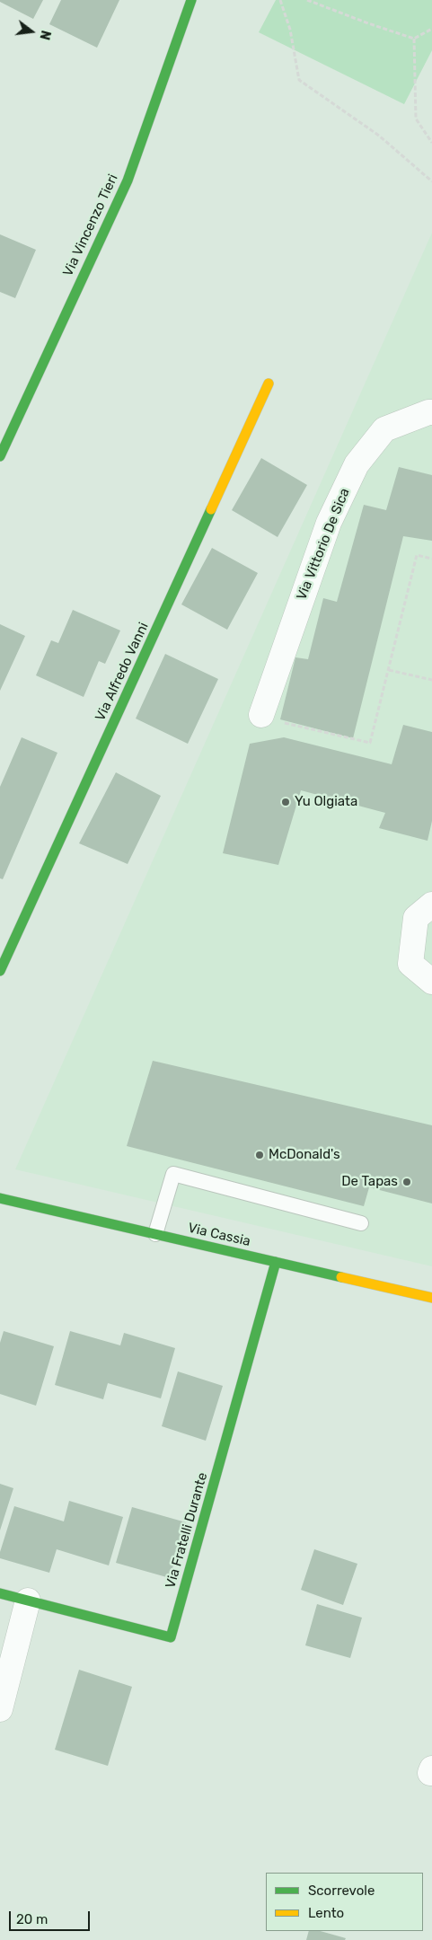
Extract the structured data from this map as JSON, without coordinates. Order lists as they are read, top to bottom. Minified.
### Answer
{"streets":{"street":["Via Vincenzo Tieri","Via Vittorio De Sica","Via Alfredo Vanni","Via Cassia","Via Fratelli Durante"]},"crossings":[["Via Cassia","Via Fratelli Durante"]],"places":["Yu Olgiata","McDonald's","De Tapas"],"legend":["Scorrevole","Lento"],"scale_bar":"20 m","north":"right"}
